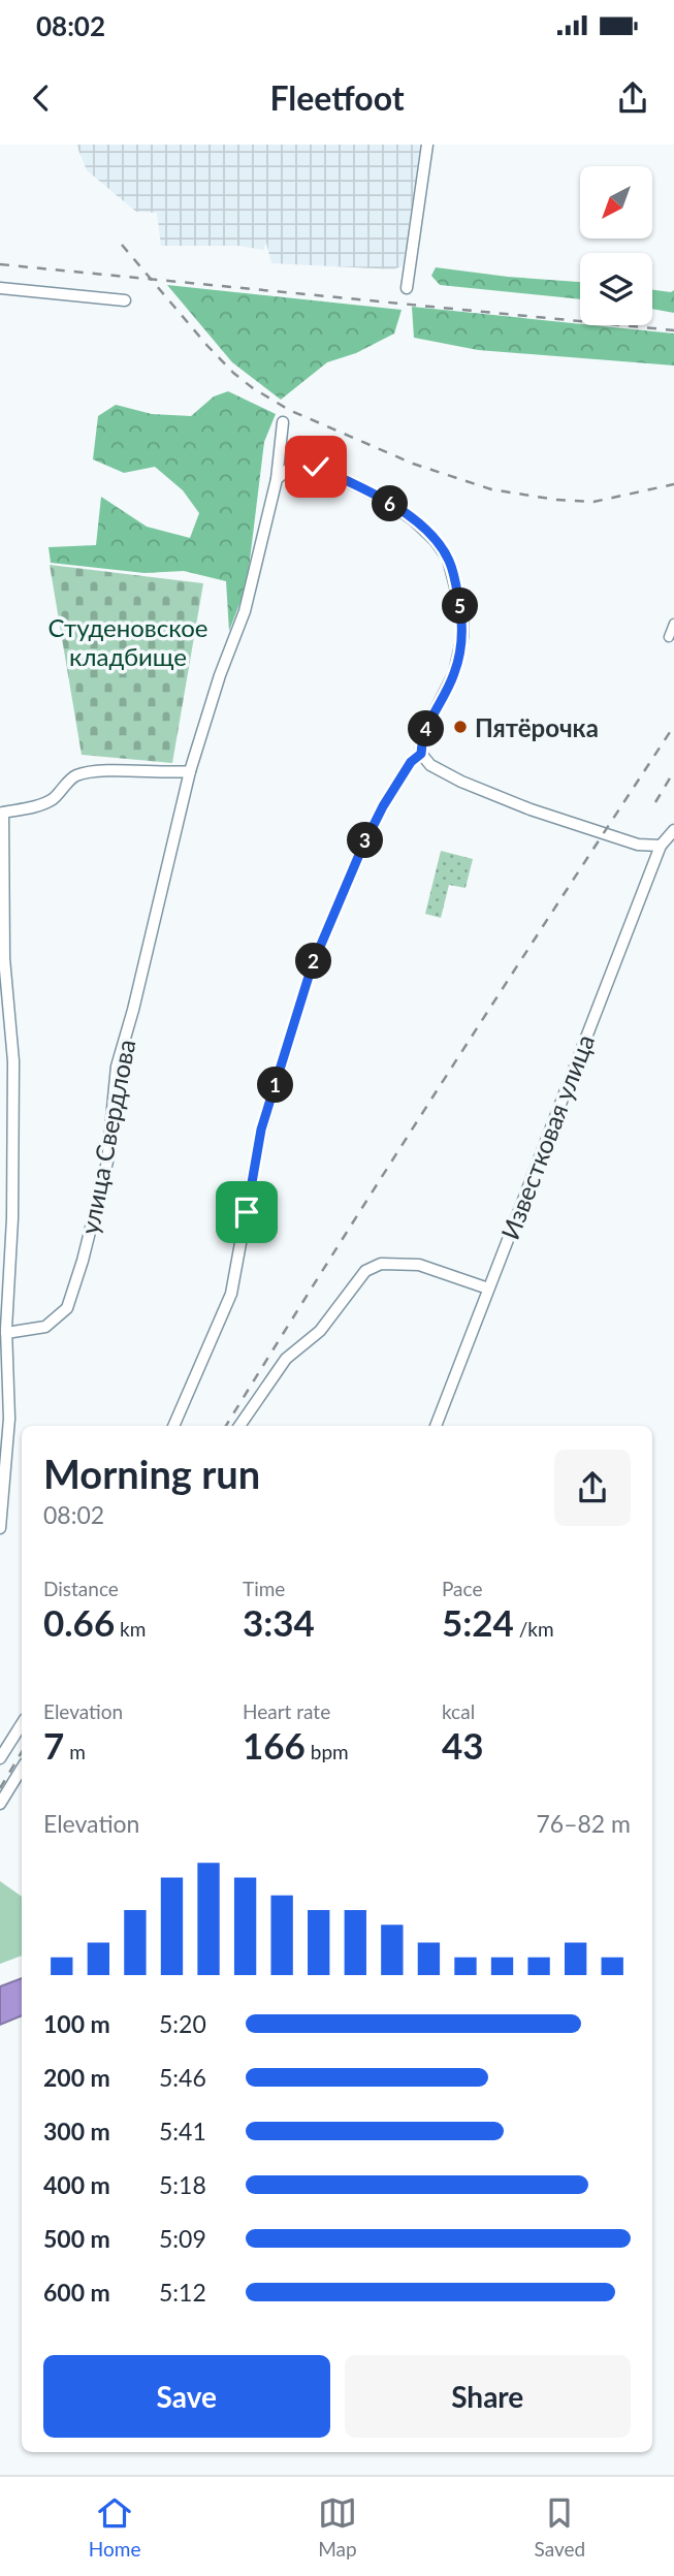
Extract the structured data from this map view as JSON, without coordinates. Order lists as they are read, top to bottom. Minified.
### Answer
{"streets":{"street":["улица Свердлова","Известковая улица"]},"parks":["Студеновское кладбище"],"places":["Пятёрочка"],"north":"bottom left","page":{"status":"08:02","header":"Fleetfoot","pins":["6","5","4","3","2","1"],"heading":["Morning run","08:02"],"stats":[["Distance","0.66 km"],["Time","3:34"],["Pace","5:24 /km"],["Elevation","7 m"],["Heart rate","166 bpm"],["kcal","43"]],"chart":["Elevation","76–82 m"],"list":[{"name":"100 m","note":"5:20"},{"name":"200 m","note":"5:46"},{"name":"300 m","note":"5:41"},{"name":"400 m","note":"5:18"},{"name":"500 m","note":"5:09"},{"name":"600 m","note":"5:12"}],"buttons":["Save","Share"],"tabs":["Home","Map","Saved"]}}
